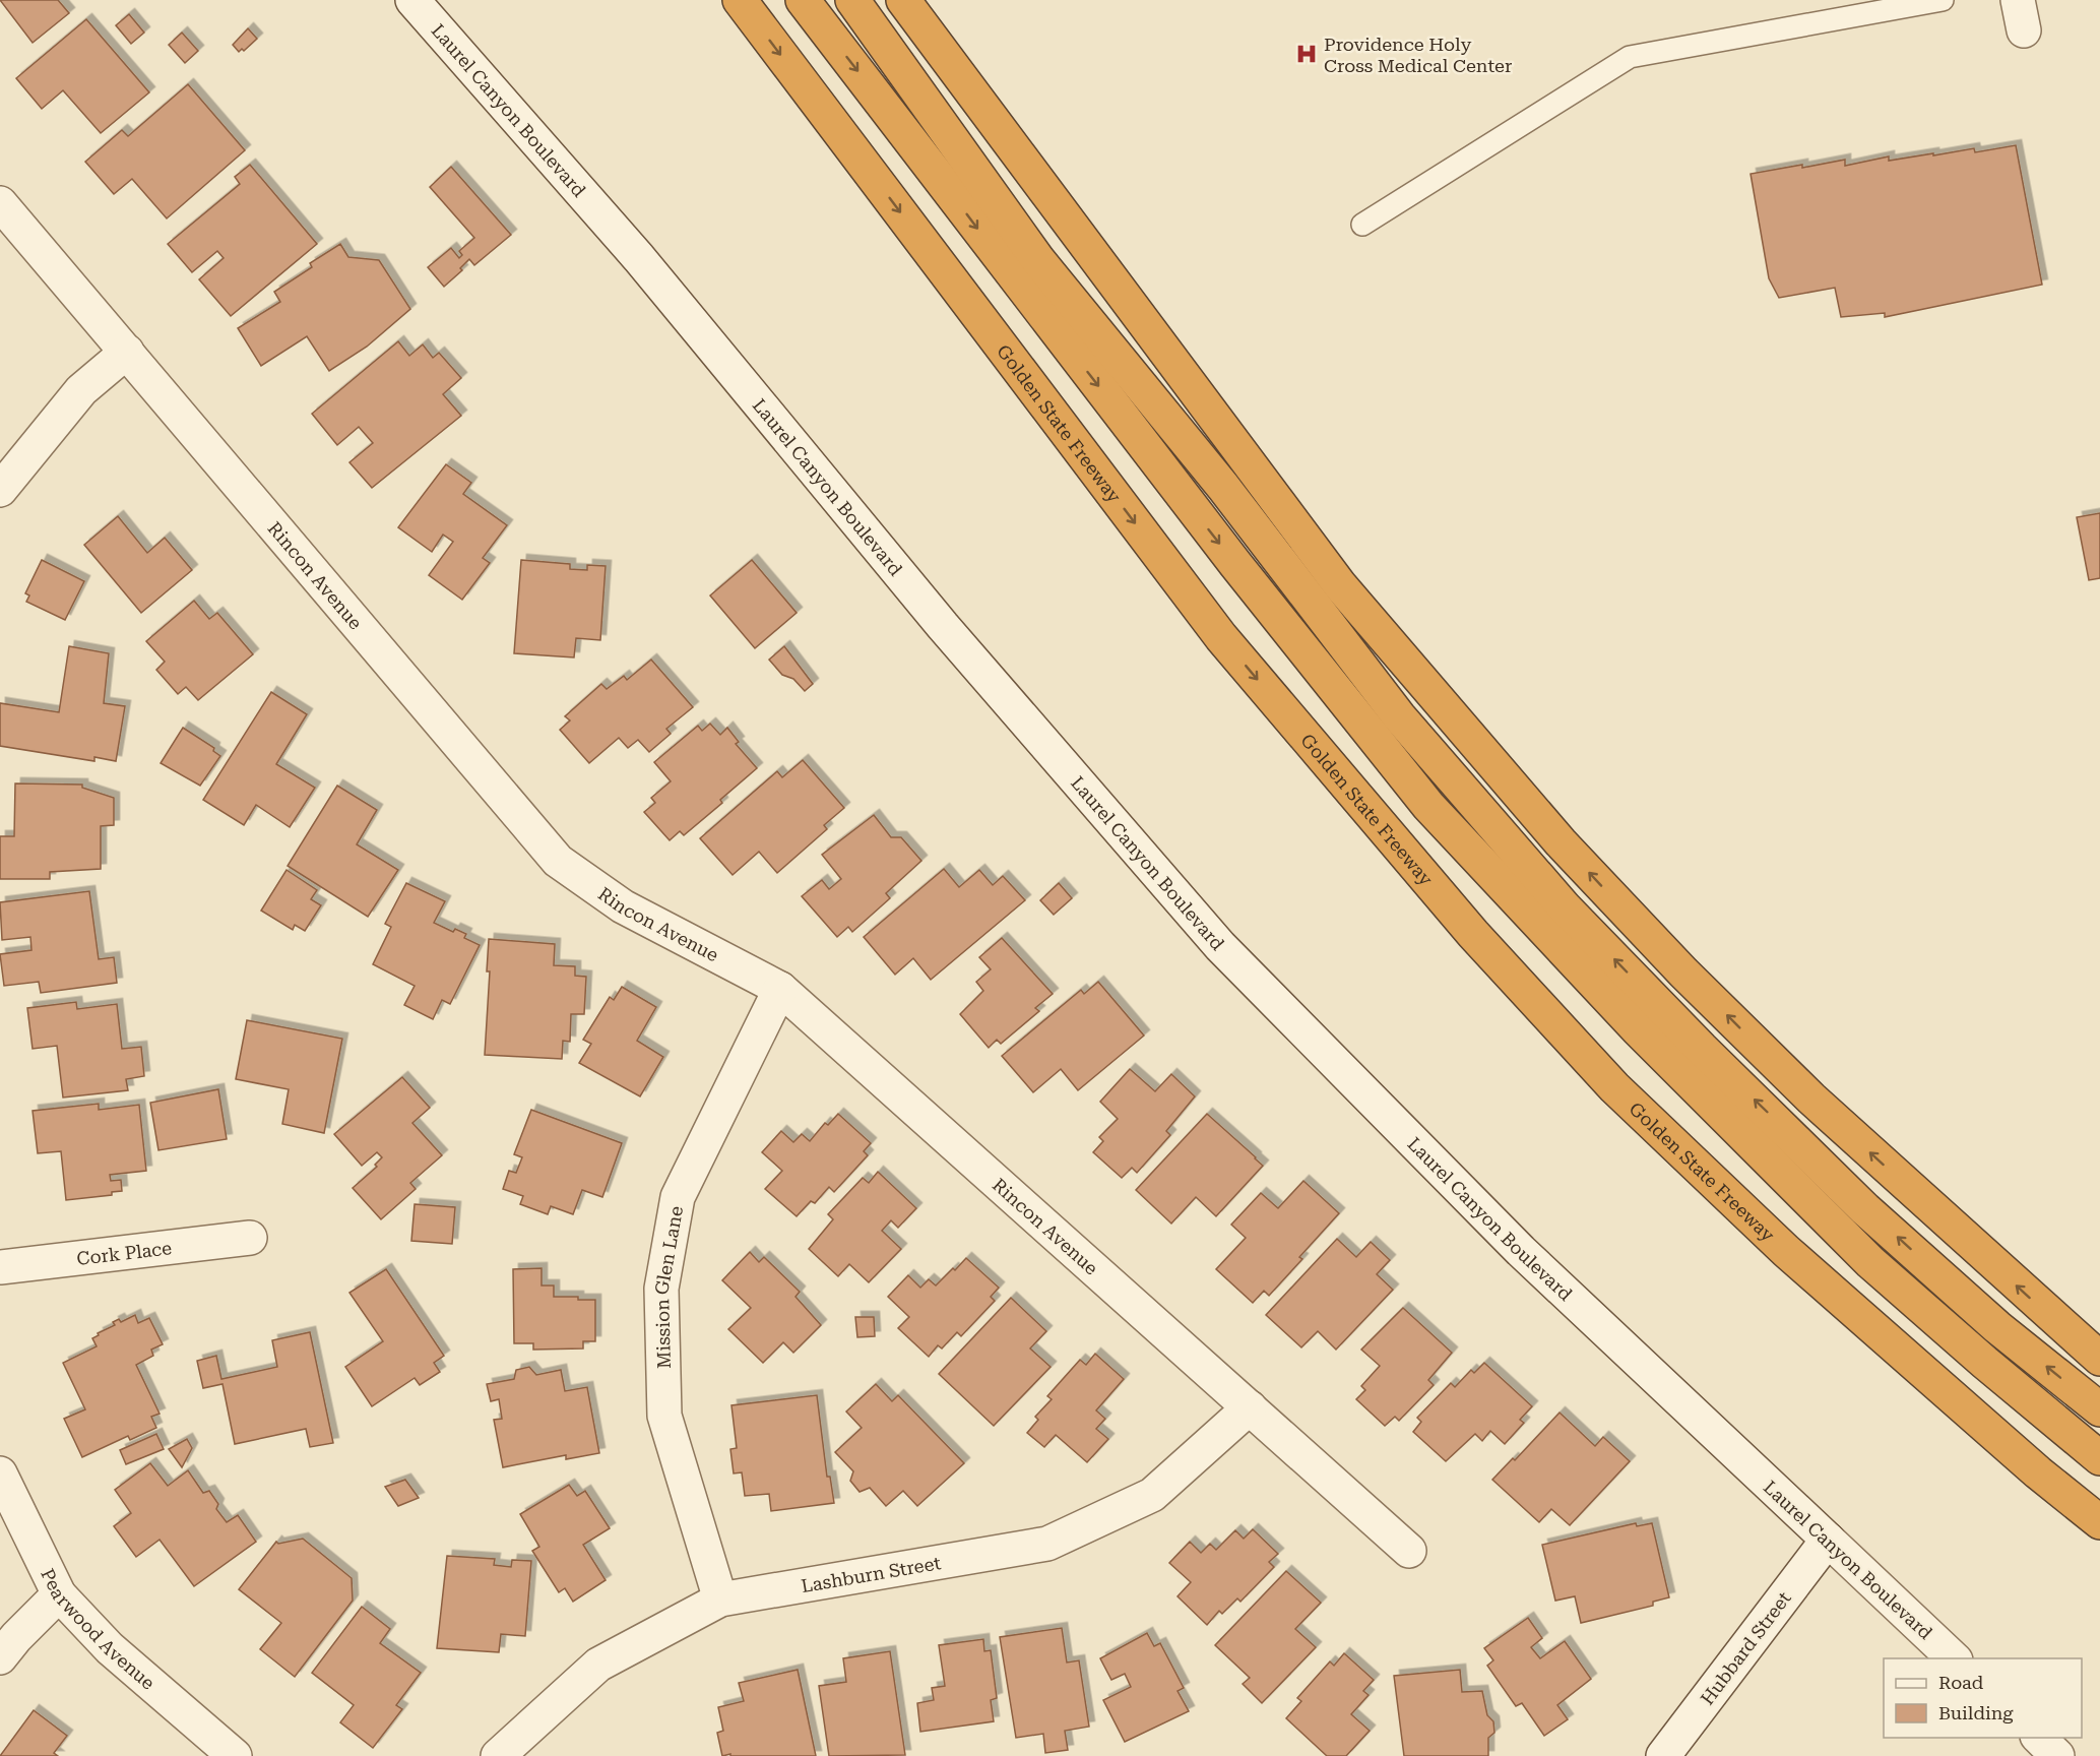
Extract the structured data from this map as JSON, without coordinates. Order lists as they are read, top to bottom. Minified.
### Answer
{"streets":{"highway":["Golden State Freeway"],"street":["Laurel Canyon Boulevard","Rincon Avenue","Cork Place","Mission Glen Lane","Lashburn Street","Pearwood Avenue","Hubbard Street"]},"crossings":[["Laurel Canyon Boulevard","Hubbard Street"],["Rincon Avenue","Mission Glen Lane"],["Rincon Avenue","Lashburn Street"],["Mission Glen Lane","Lashburn Street"]],"places":{"hospital":["Providence Holy Cross Medical Center"]},"legend":["Road","Building"]}
